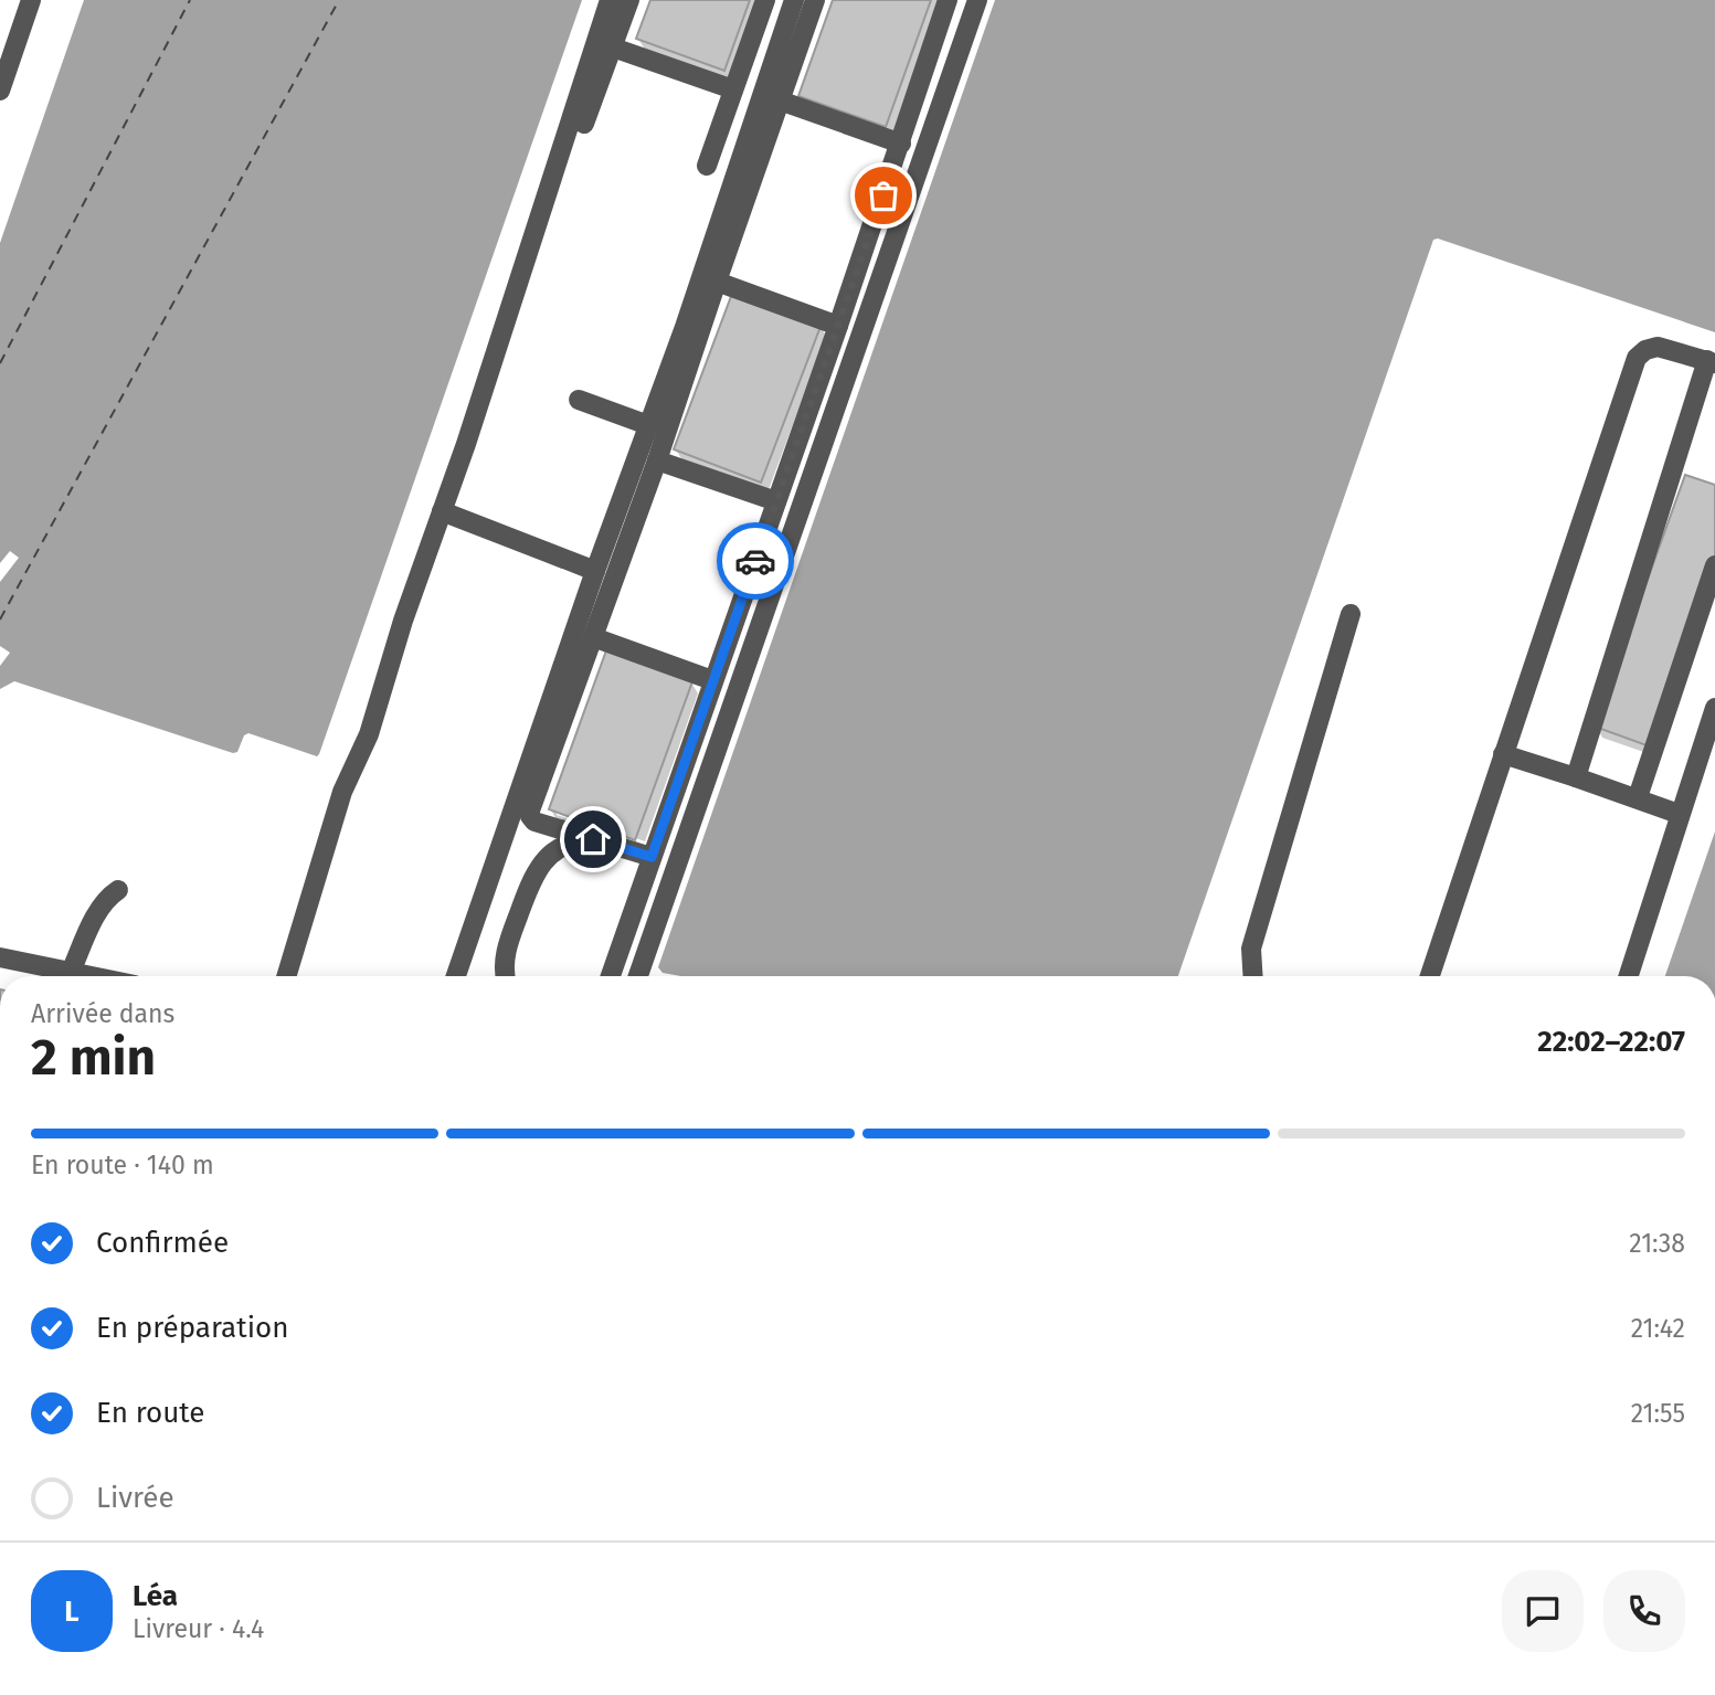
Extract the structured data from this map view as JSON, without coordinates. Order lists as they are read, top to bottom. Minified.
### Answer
{"page":{"heading":["2 min","Arrivée dans","22:02–22:07"],"panel":["Léa","Livreur · 4.4"],"bar":"En route · 140 m","list":[["Confirmée","21:38"],["En préparation","21:42"],["En route","21:55"],"Livrée"],"round":"L"}}
